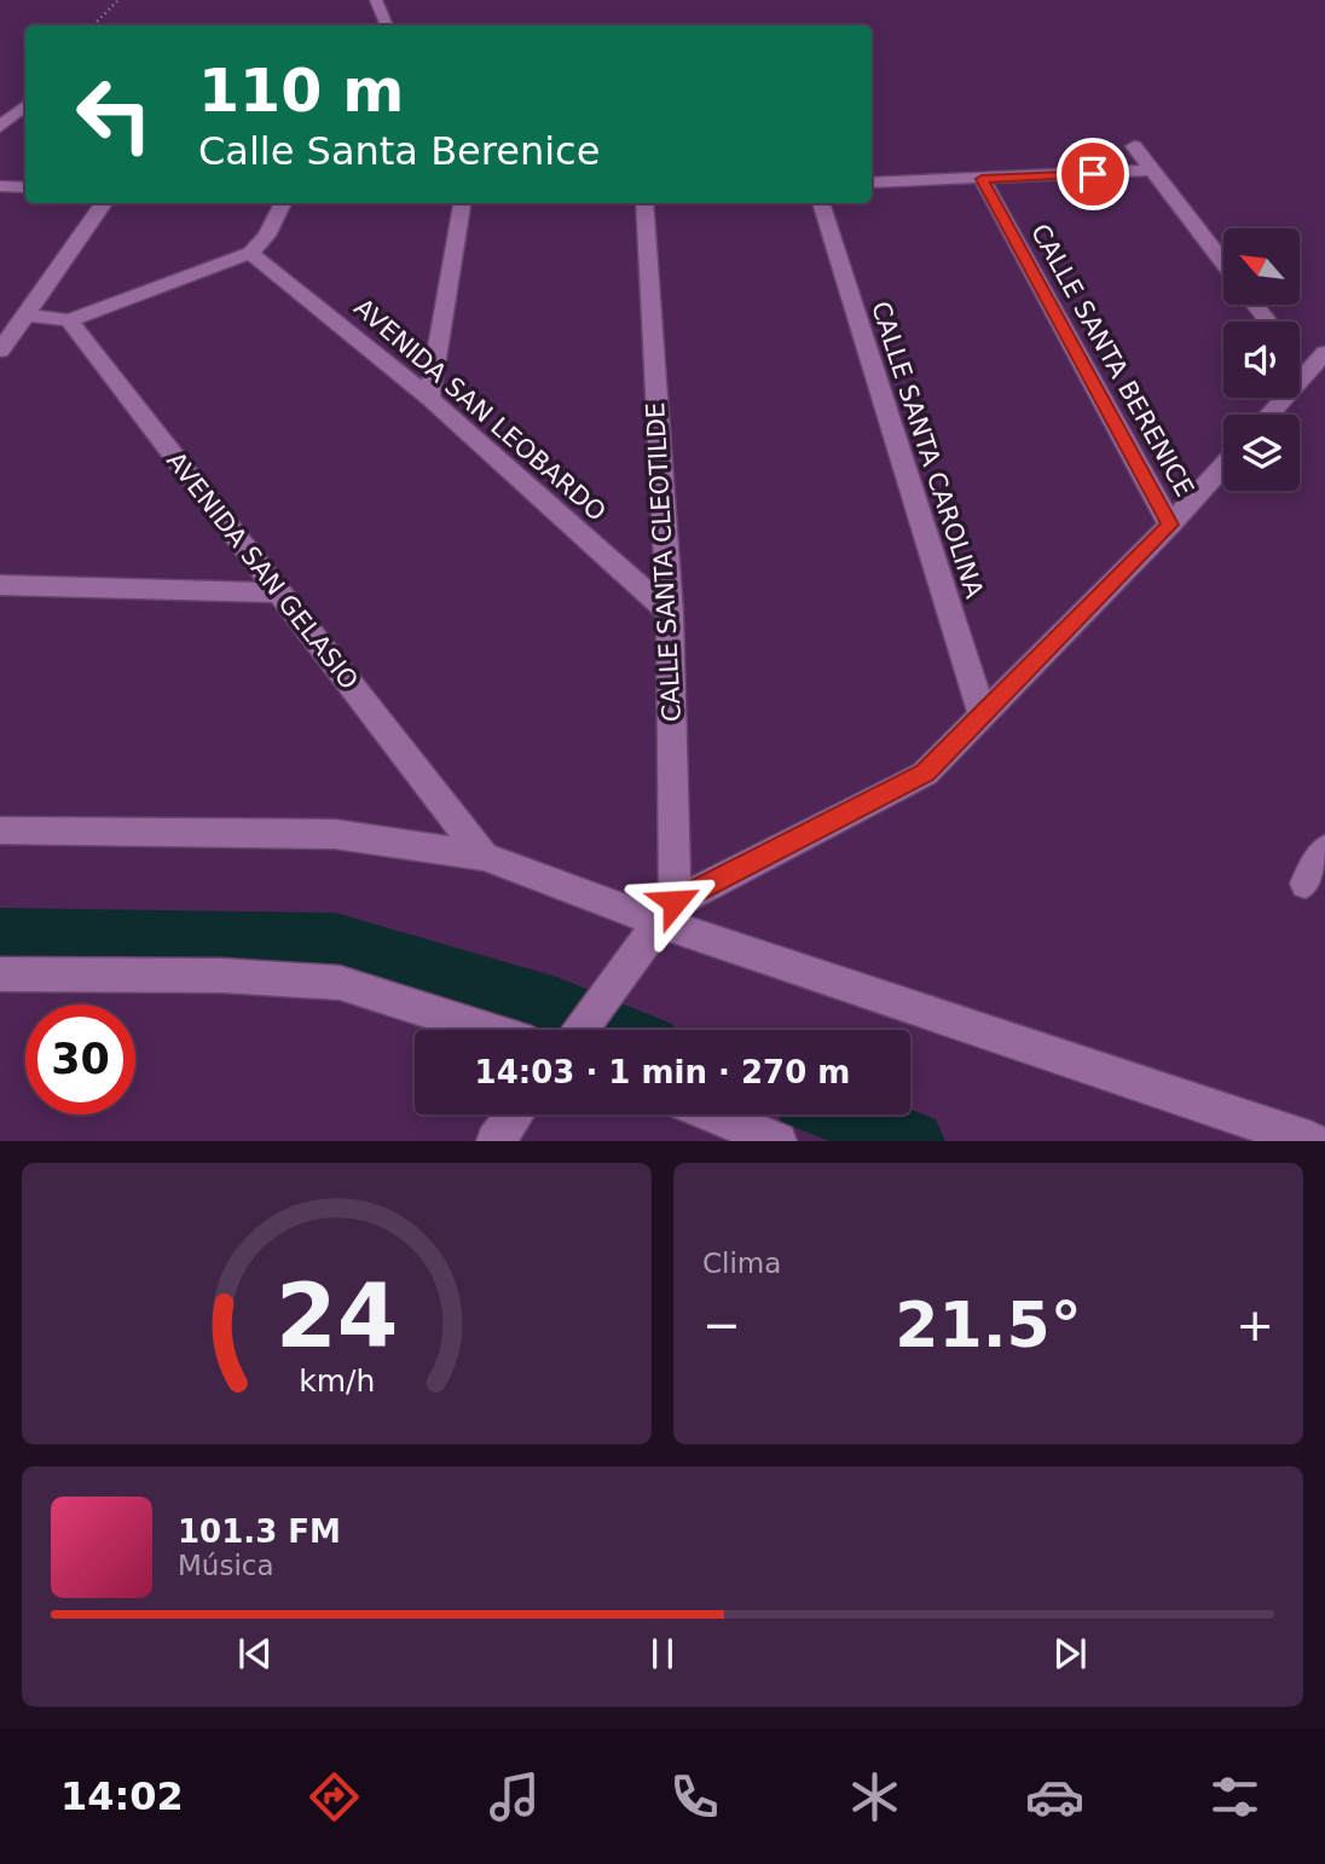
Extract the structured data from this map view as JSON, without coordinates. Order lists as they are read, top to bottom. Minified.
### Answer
{"streets":{"street":["CALLE SANTA BERENICE","AVENIDA SAN LEOBARDO","CALLE SANTA CAROLINA","CALLE SANTA CLEOTILDE","AVENIDA SAN GELASIO"]},"crossings":[["AVENIDA SAN LEOBARDO","CALLE SANTA CLEOTILDE"]],"north":"top left","page":{"turn":["110 m","Calle Santa Berenice"],"limit":"30","trip":"14:03 · 1 min · 270 m","tile":"Clima","heat":["−","21.5°","+"],"song":["101.3 FM","Música"],"tabs":"14:02","gauge":["24","km/h"]}}
